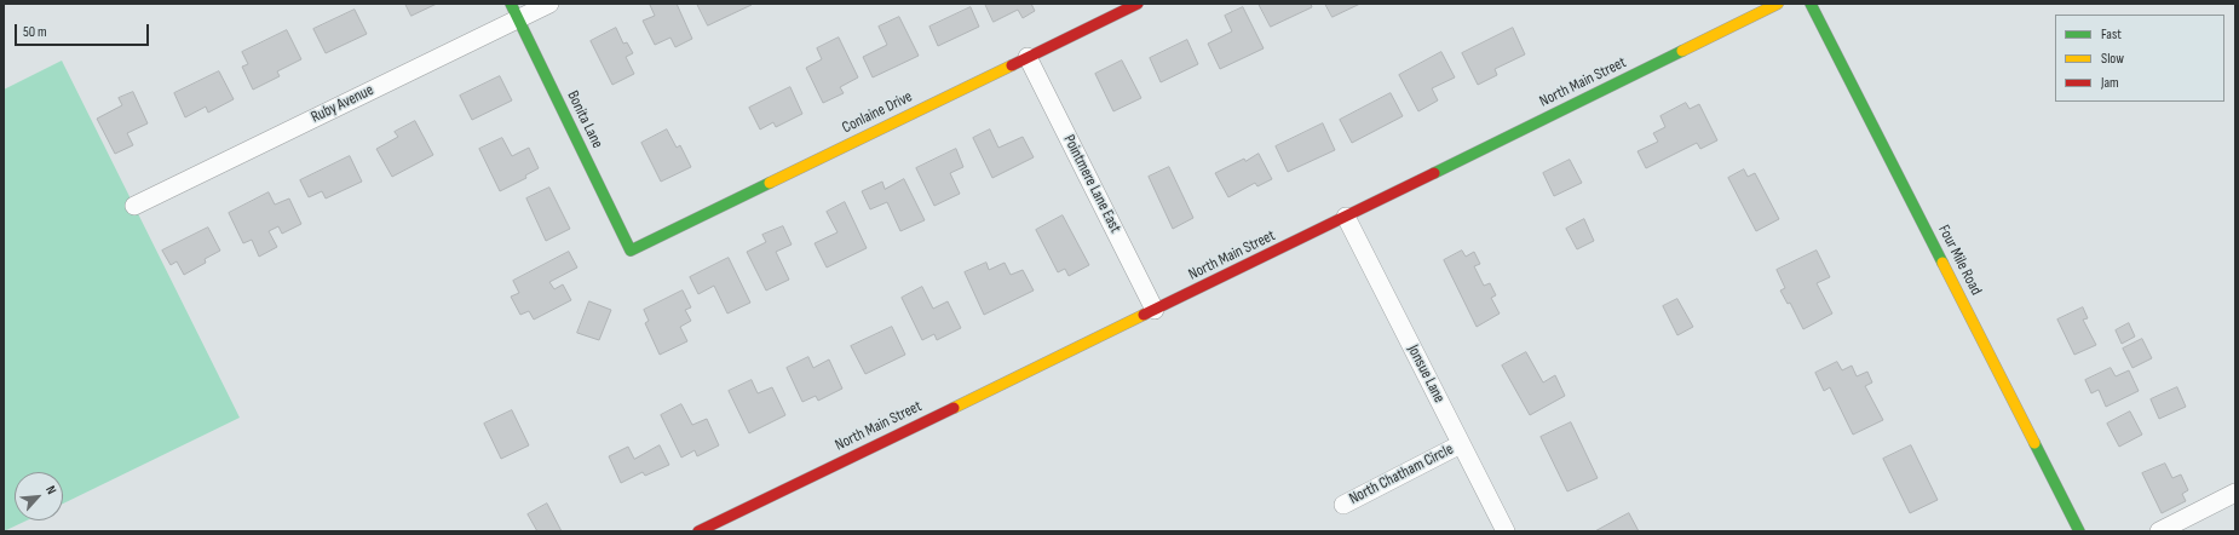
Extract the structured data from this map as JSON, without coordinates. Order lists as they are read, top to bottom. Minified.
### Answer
{"streets":{"street":["North Main Street","Ruby Avenue","Conlaine Drive","Bonita Lane","Pointmere Lane East","Four Mile Road","Jonsue Lane","North Chatham Circle"]},"crossings":[["North Main Street","Pointmere Lane East"],["North Main Street","Jonsue Lane"],["Ruby Avenue","Bonita Lane"],["Conlaine Drive","Bonita Lane"],["Conlaine Drive","Pointmere Lane East"],["Jonsue Lane","North Chatham Circle"]],"legend":["Fast","Slow","Jam"],"scale_bar":"50 m","north":"top right"}
